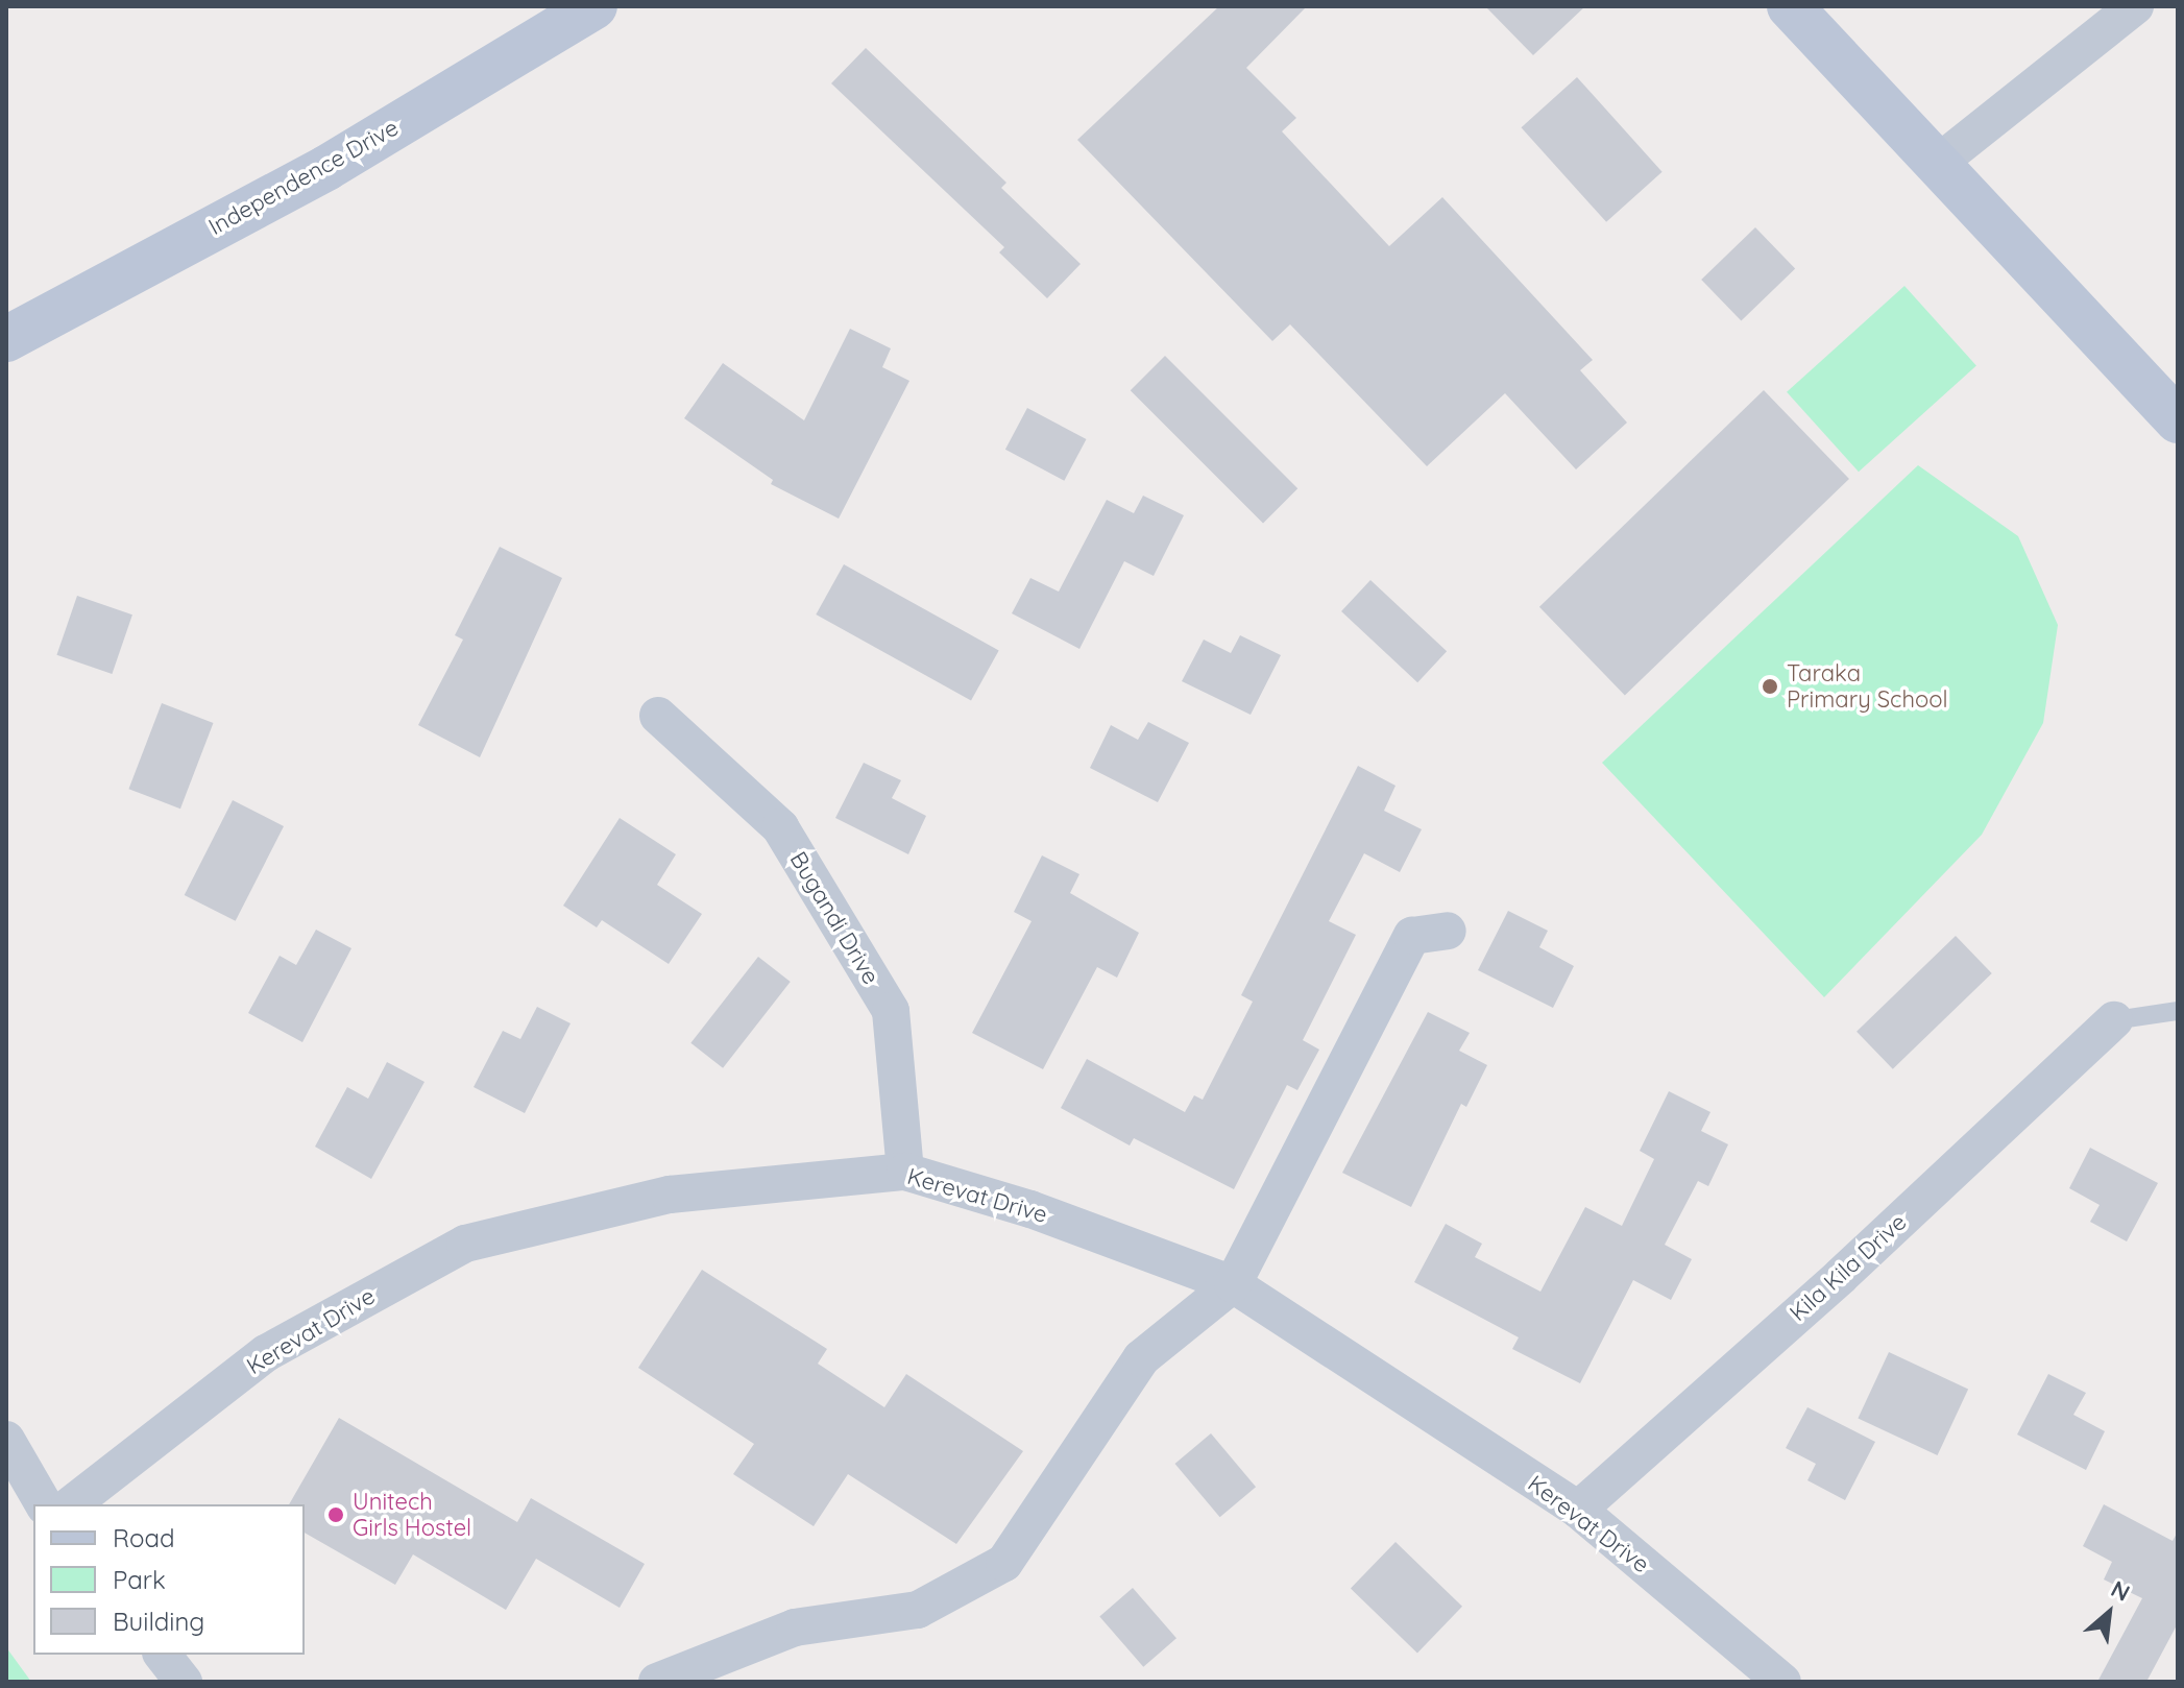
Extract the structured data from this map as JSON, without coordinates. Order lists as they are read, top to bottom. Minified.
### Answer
{"streets":{"main road":["Independence Drive"],"street":["Bugandi Drive","Kerevat Drive","Kila Kila Drive"]},"crossings":[["Bugandi Drive","Kerevat Drive"],["Kerevat Drive","Kila Kila Drive"]],"places":["Taraka Primary School","Unitech Girls Hostel"],"legend":["Road","Park","Building"],"north":"top right"}
